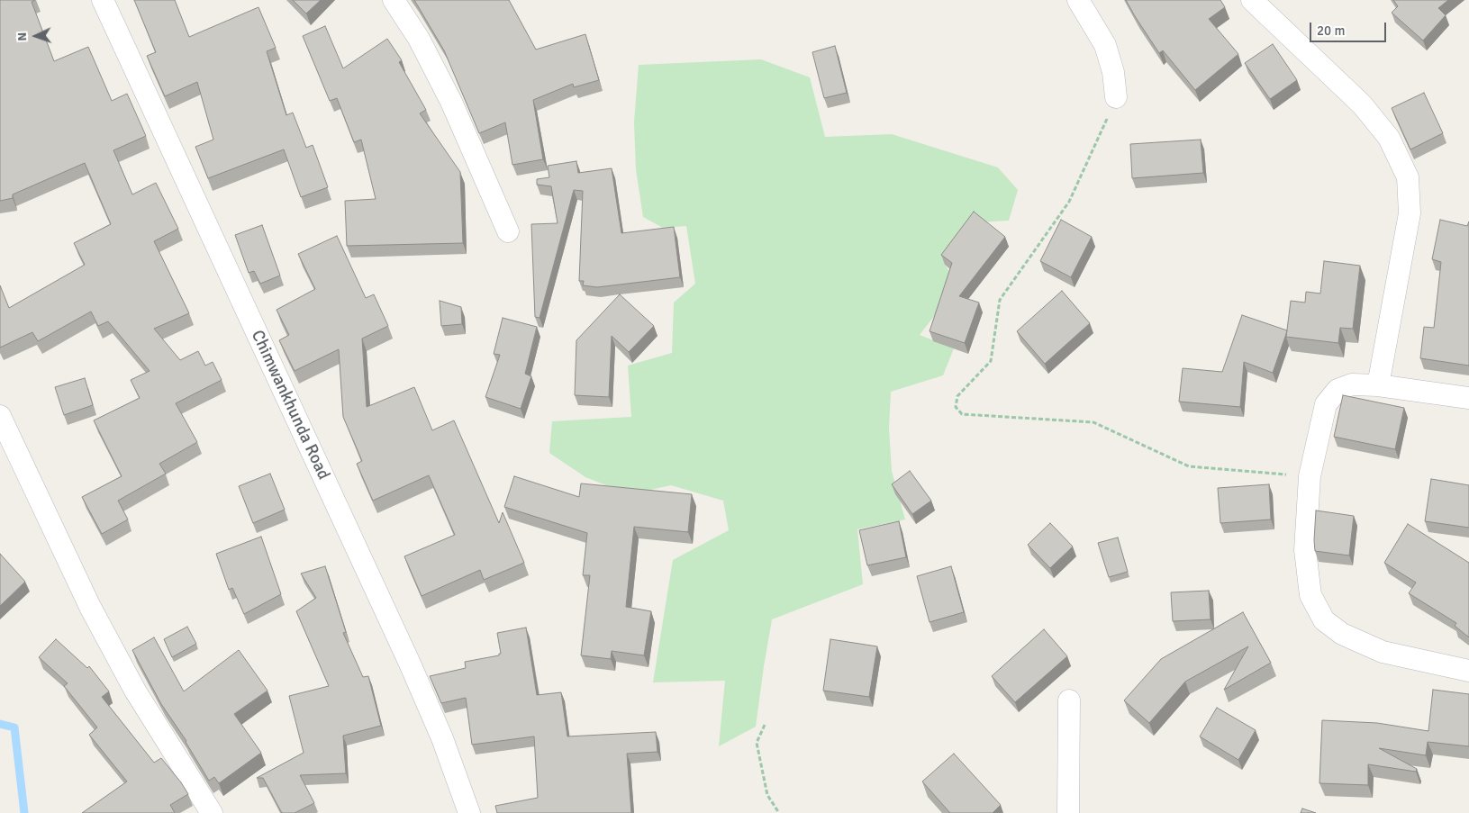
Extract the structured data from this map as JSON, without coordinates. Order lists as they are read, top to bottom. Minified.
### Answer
{"streets":{"street":["Chimwankhunda Road"]},"scale_bar":"20 m","north":"left"}
